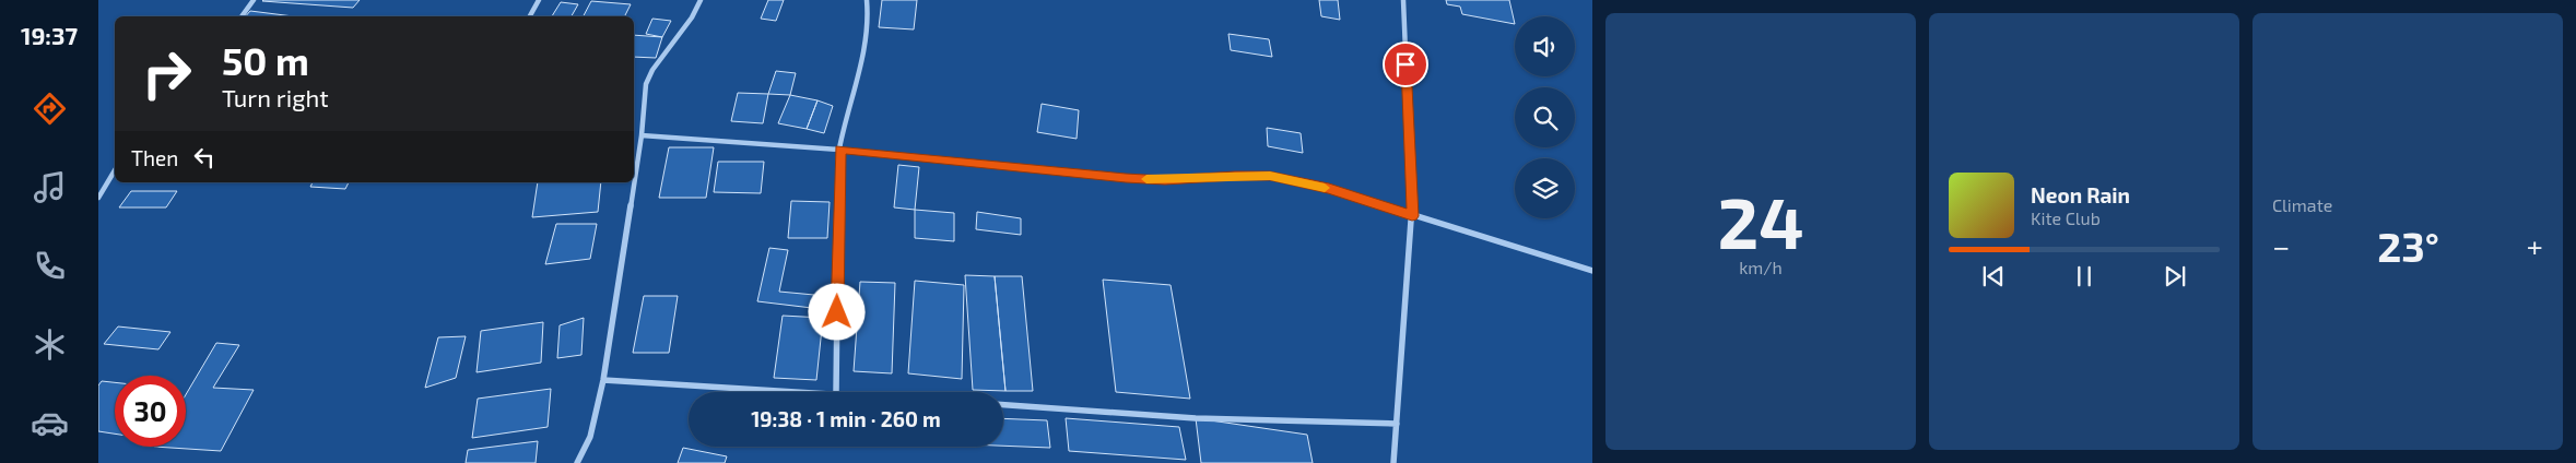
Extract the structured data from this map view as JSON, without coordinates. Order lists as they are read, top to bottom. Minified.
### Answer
{"page":{"tabs":"19:37","tile":[["24","km/h"],"Climate"],"turn":["50 m","Turn right"],"then":"Then","song":["Neon Rain","Kite Club"],"heat":["−","23°","+"],"limit":"30","trip":"19:38 · 1 min · 260 m"}}
